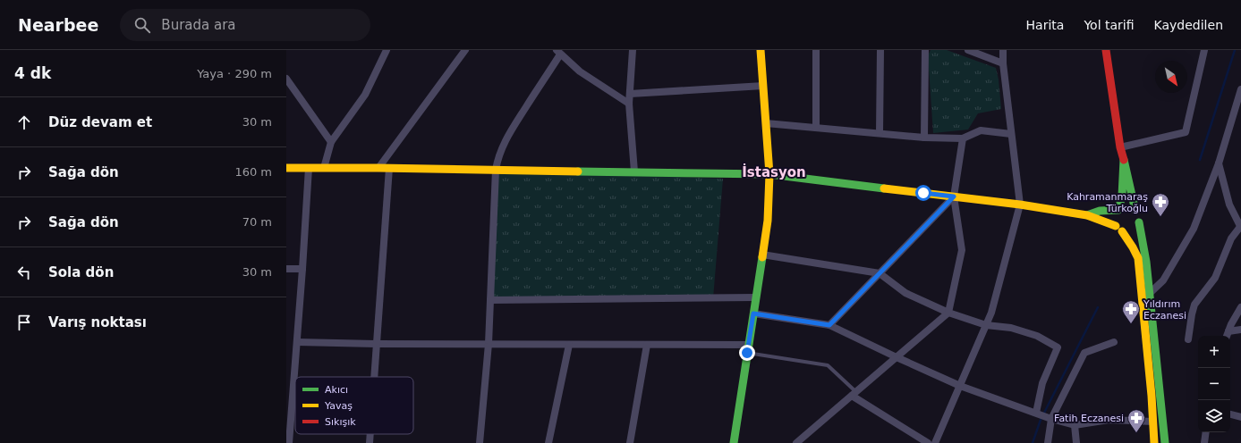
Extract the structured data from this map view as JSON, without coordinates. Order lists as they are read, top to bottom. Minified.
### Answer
{"districts":["İstasyon"],"places":{"pharmacy":["Kahramanmaraş Türkoğlu","Yıldırım Eczanesi","Fatih Eczanesi"]},"legend":["Akıcı","Yavaş","Sıkışık"],"north":"bottom right","page":{"header":"Nearbee","search":"Burada ara","nav":["Harita","Yol tarifi","Kaydedilen"],"heading":["4 dk","Yaya · 290 m"],"list":[["Düz devam et","30 m"],["Sağa dön","160 m"],["Sağa dön","70 m"],["Sola dön","30 m"],"Varış noktası"],"map_buttons":["+","−"]}}
